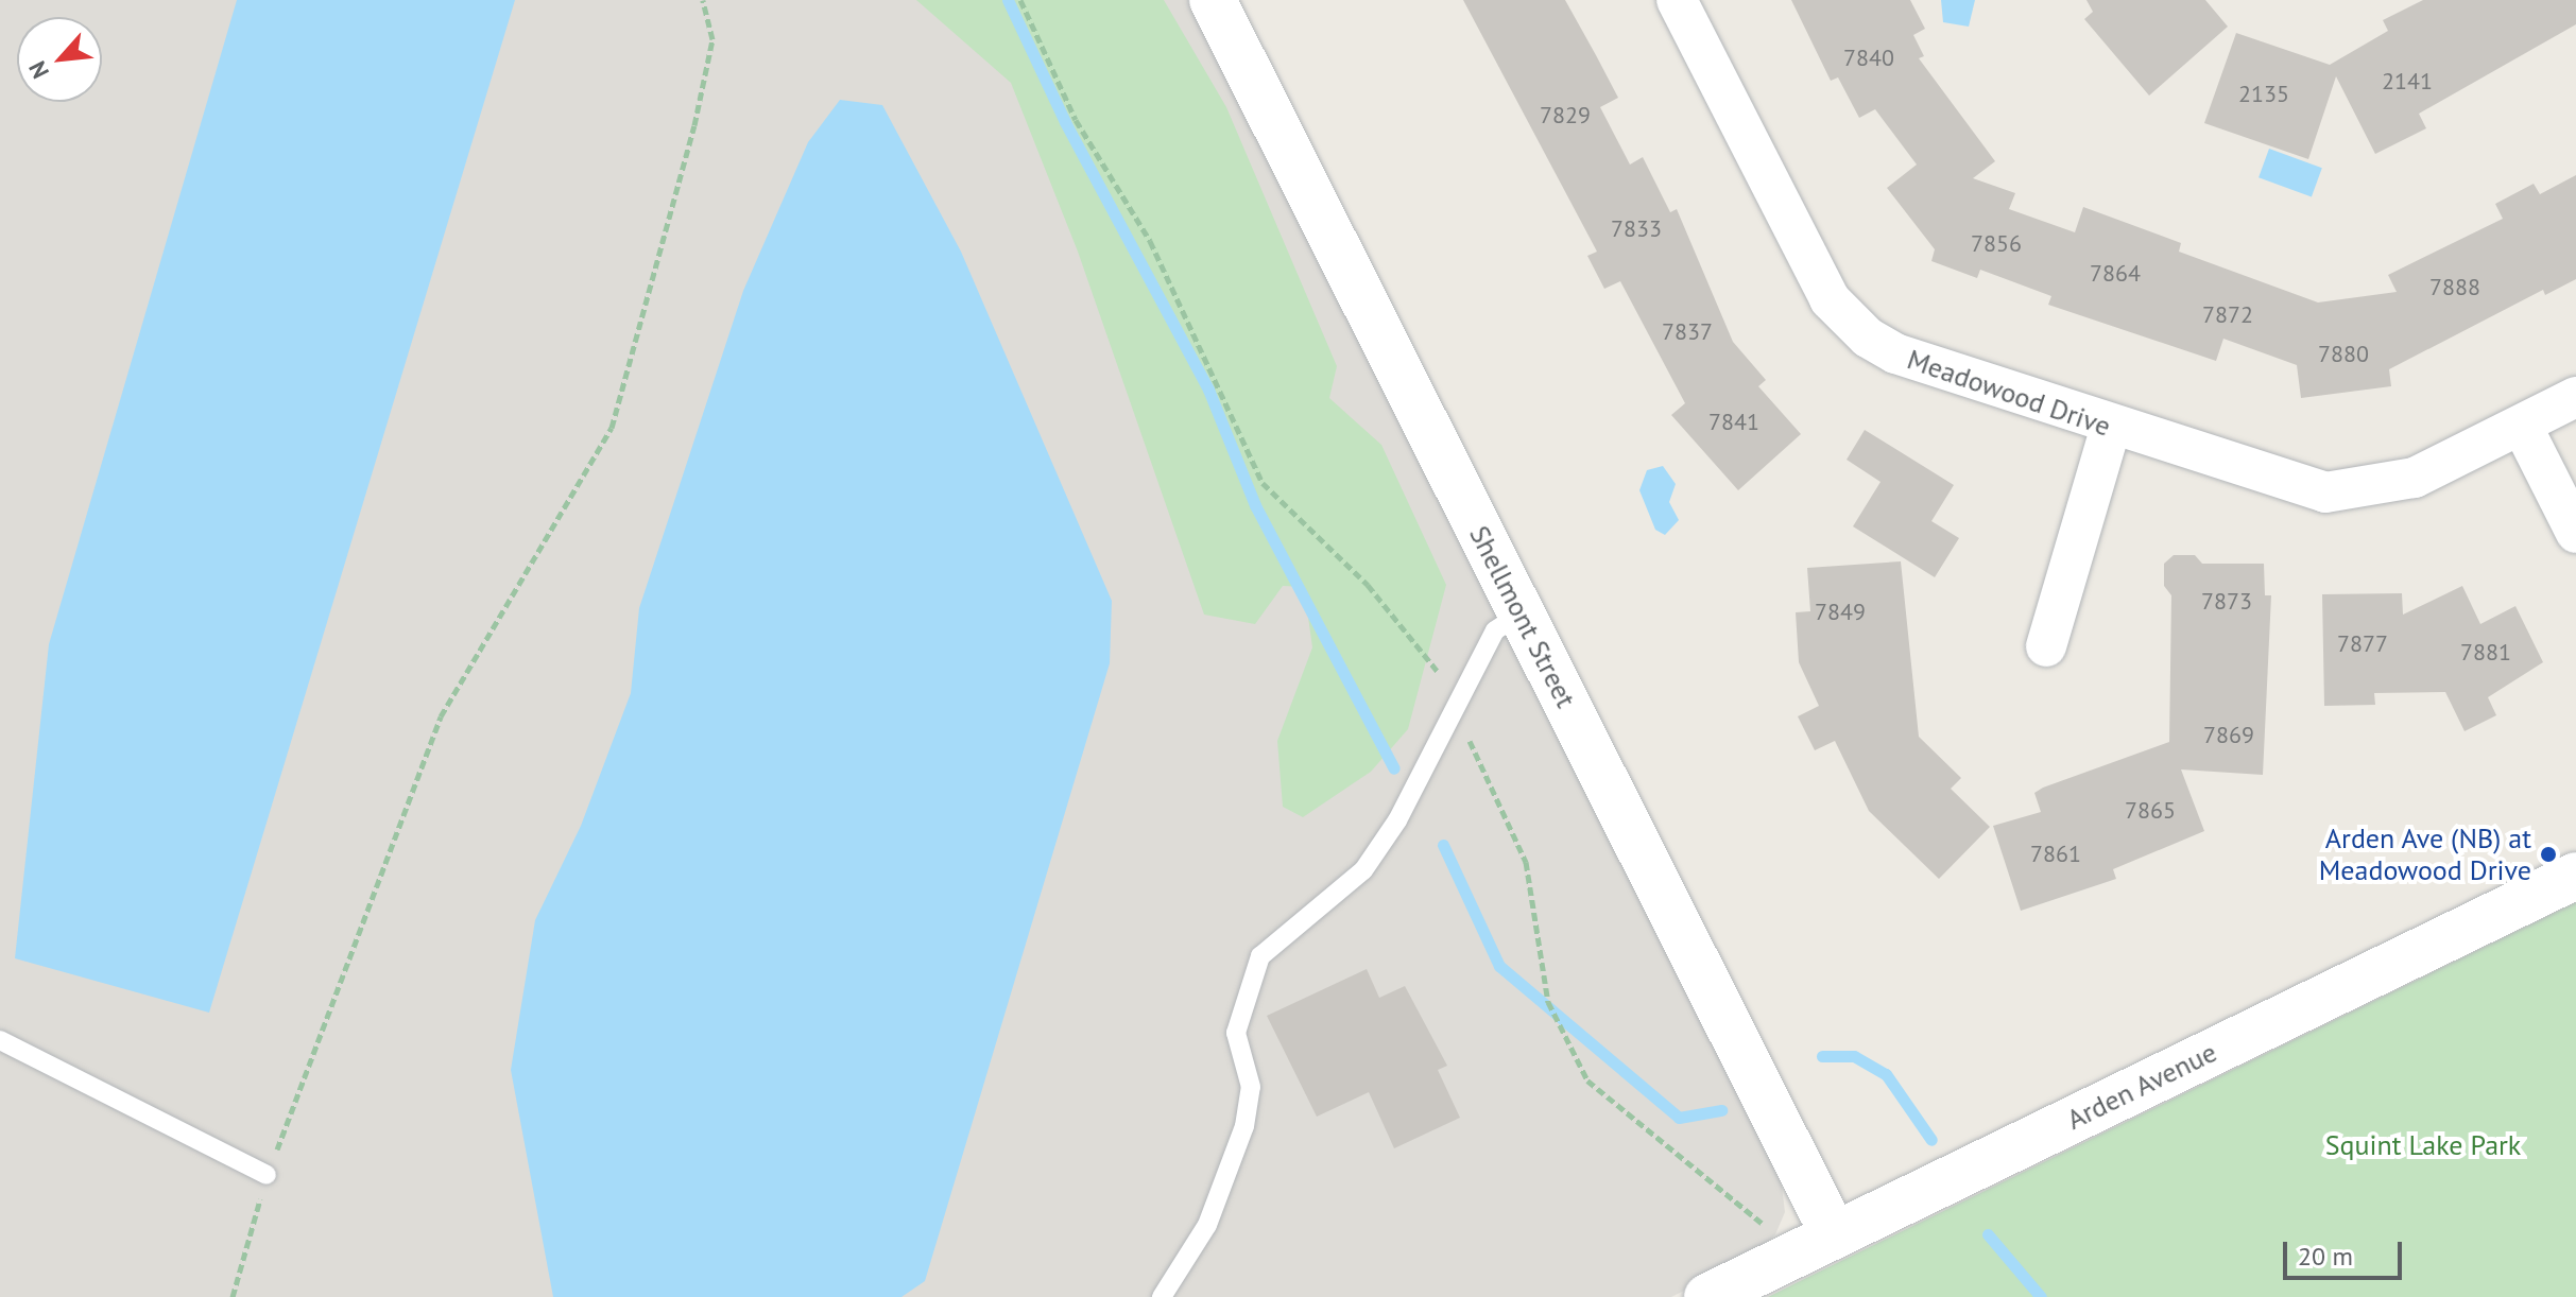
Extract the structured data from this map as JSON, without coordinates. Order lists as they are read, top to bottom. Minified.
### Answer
{"streets":{"street":["Meadowood Drive","Shellmont Street","Arden Avenue"]},"crossings":[["Shellmont Street","Arden Avenue"]],"parks":["Squint Lake Park"],"places":["Arden Ave (NB) at Meadowood Drive"],"house_numbers":["7840","2141","2135","7829","7833","7856","7864","7888","7872","7837","7880","7841","7873","7849","7877","7881","7869","7865","7861"],"scale_bar":"20 m","north":"bottom left"}
